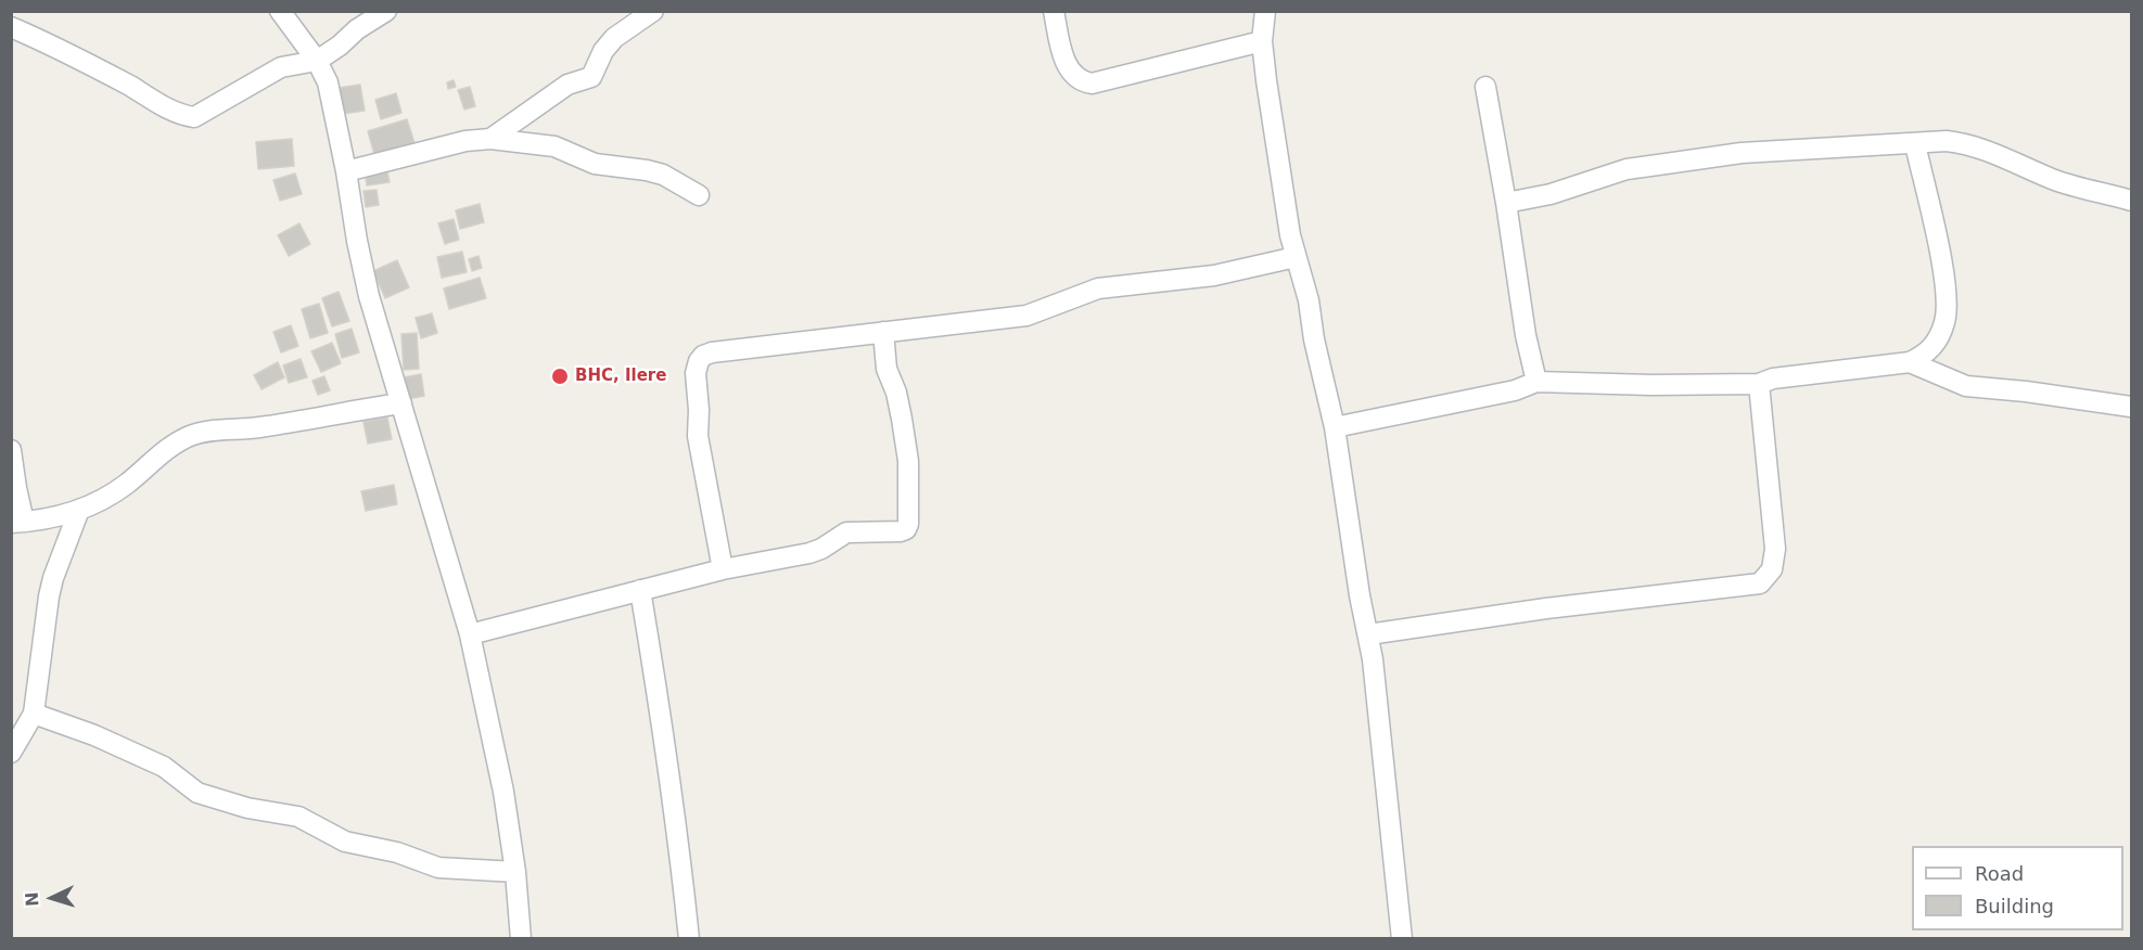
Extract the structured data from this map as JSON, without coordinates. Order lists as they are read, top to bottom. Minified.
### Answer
{"places":["BHC, Ilere"],"legend":["Road","Building"],"north":"left"}
